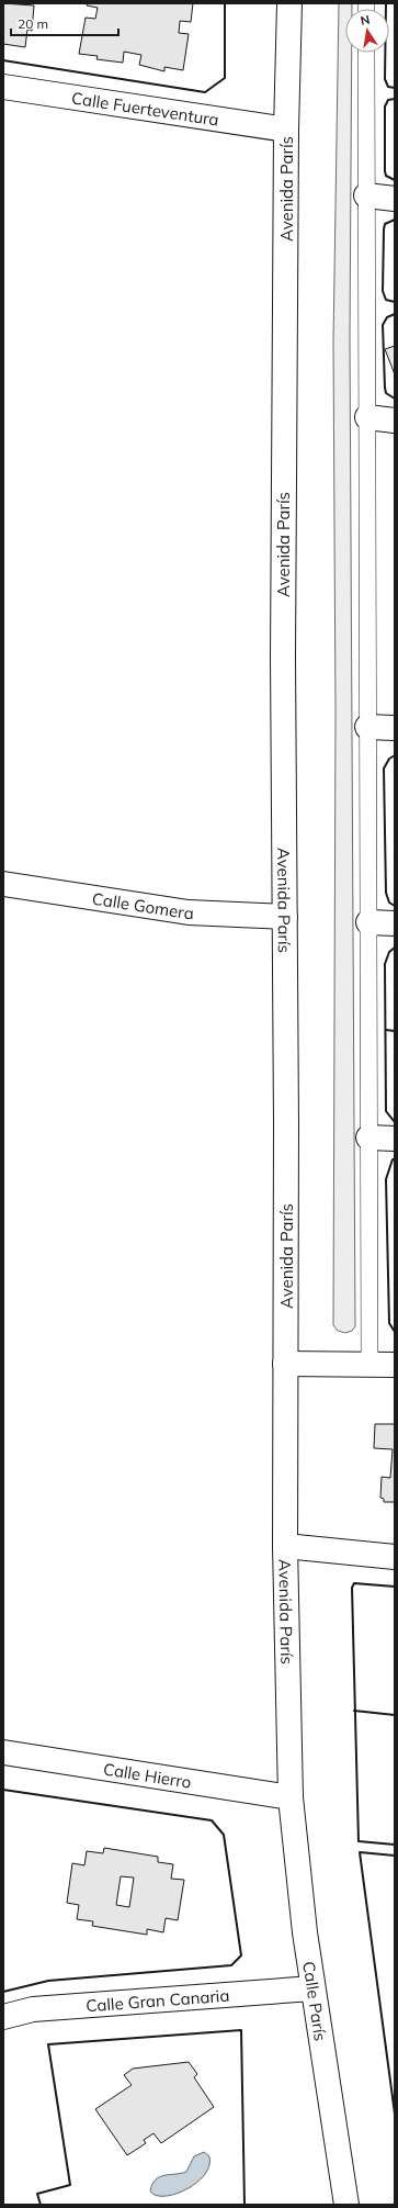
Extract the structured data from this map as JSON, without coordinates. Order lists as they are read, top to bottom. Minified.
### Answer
{"streets":{"main road":["Calle Fuerteventura","Avenida París","Calle Gomera","Calle Hierro","Calle Gran Canaria","Calle París"]},"crossings":[["Calle Fuerteventura","Avenida París"],["Avenida París","Calle Gomera"],["Avenida París","Calle Hierro"],["Avenida París","Calle París"],["Calle Hierro","Calle París"],["Calle Gran Canaria","Calle París"]],"scale_bar":"20 m","north":"top"}
